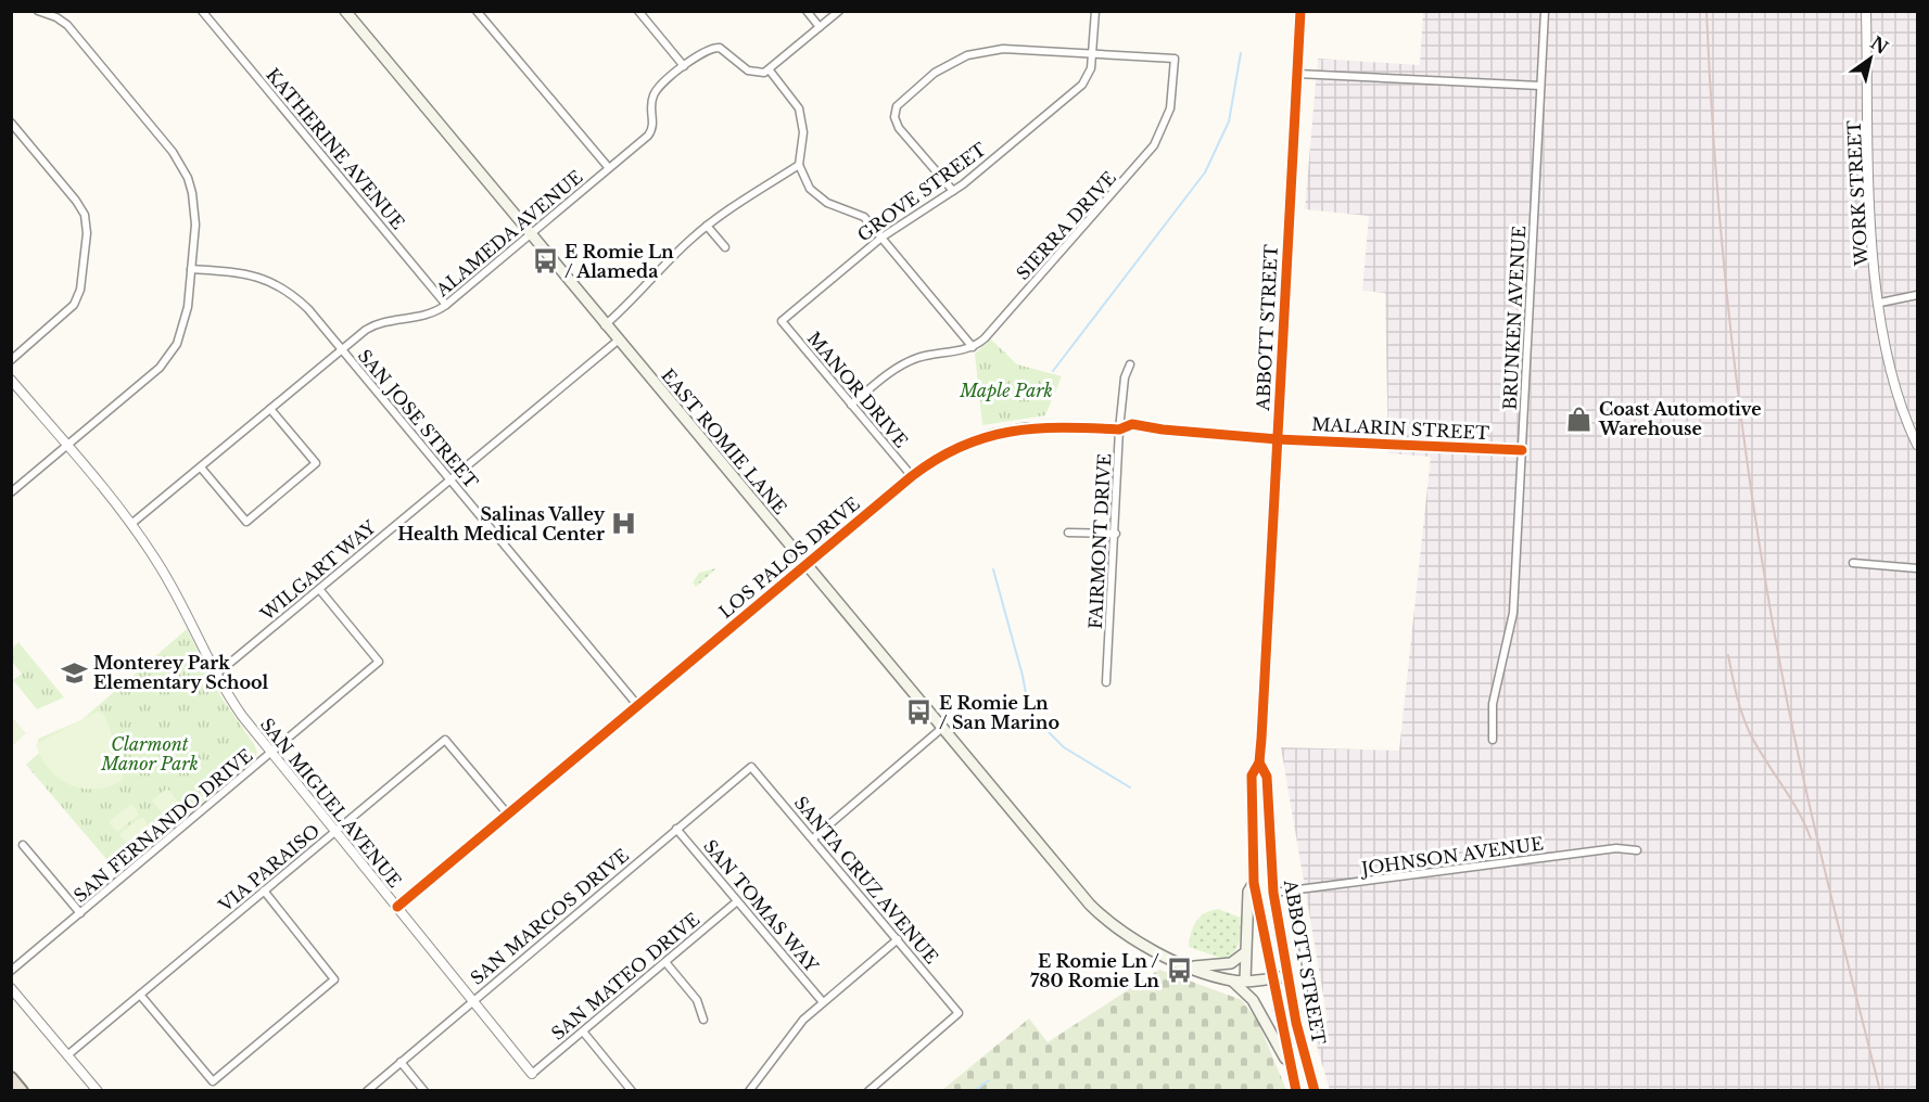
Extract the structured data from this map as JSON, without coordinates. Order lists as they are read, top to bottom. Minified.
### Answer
{"streets":{"main road":["ABBOTT STREET","EAST ROMIE LANE"],"street":["KATHERINE AVENUE","GROVE STREET","WORK STREET","SIERRA DRIVE","ALAMEDA AVENUE","BRUNKEN AVENUE","MANOR DRIVE","SAN JOSE STREET","MALARIN STREET","FAIRMONT DRIVE","LOS PALOS DRIVE","WILGART WAY","SAN MIGUEL AVENUE","SAN FERNANDO DRIVE","JOHNSON AVENUE","VIA PARAISO","SANTA CRUZ AVENUE","SAN TOMAS WAY","SAN MARCOS DRIVE","SAN MATEO DRIVE"]},"crossings":[["KATHERINE AVENUE","ALAMEDA AVENUE"],["GROVE STREET","SIERRA DRIVE"],["GROVE STREET","MANOR DRIVE"],["ALAMEDA AVENUE","SAN JOSE STREET"],["ALAMEDA AVENUE","EAST ROMIE LANE"],["ALAMEDA AVENUE","SAN MIGUEL AVENUE"],["BRUNKEN AVENUE","MALARIN STREET"],["ABBOTT STREET","MALARIN STREET"],["ABBOTT STREET","EAST ROMIE LANE"],["ABBOTT STREET","LOS PALOS DRIVE"],["ABBOTT STREET","JOHNSON AVENUE"],["MANOR DRIVE","LOS PALOS DRIVE"],["SAN JOSE STREET","LOS PALOS DRIVE"],["SAN JOSE STREET","WILGART WAY"],["MALARIN STREET","LOS PALOS DRIVE"],["EAST ROMIE LANE","LOS PALOS DRIVE"],["EAST ROMIE LANE","WILGART WAY"],["FAIRMONT DRIVE","LOS PALOS DRIVE"],["LOS PALOS DRIVE","SAN MIGUEL AVENUE"],["LOS PALOS DRIVE","VIA PARAISO"],["WILGART WAY","SAN MIGUEL AVENUE"],["WILGART WAY","SAN FERNANDO DRIVE"],["SAN MIGUEL AVENUE","SAN FERNANDO DRIVE"],["SAN MIGUEL AVENUE","VIA PARAISO"],["SAN MIGUEL AVENUE","SAN MARCOS DRIVE"],["SAN MIGUEL AVENUE","SAN MATEO DRIVE"],["SANTA CRUZ AVENUE","SAN MARCOS DRIVE"],["SAN TOMAS WAY","SAN MARCOS DRIVE"],["SAN TOMAS WAY","SAN MATEO DRIVE"]],"parks":["Maple Park","Clarmont Manor Park"],"places":{"bus stop":["E Romie Ln / Alameda","E Romie Ln / San Marino","E Romie Ln / 780 Romie Ln"],"shop":["Coast Automotive Warehouse"],"hospital":["Salinas Valley Health Medical Center"],"school or university":["Monterey Park Elementary School"]},"north":"top right"}
